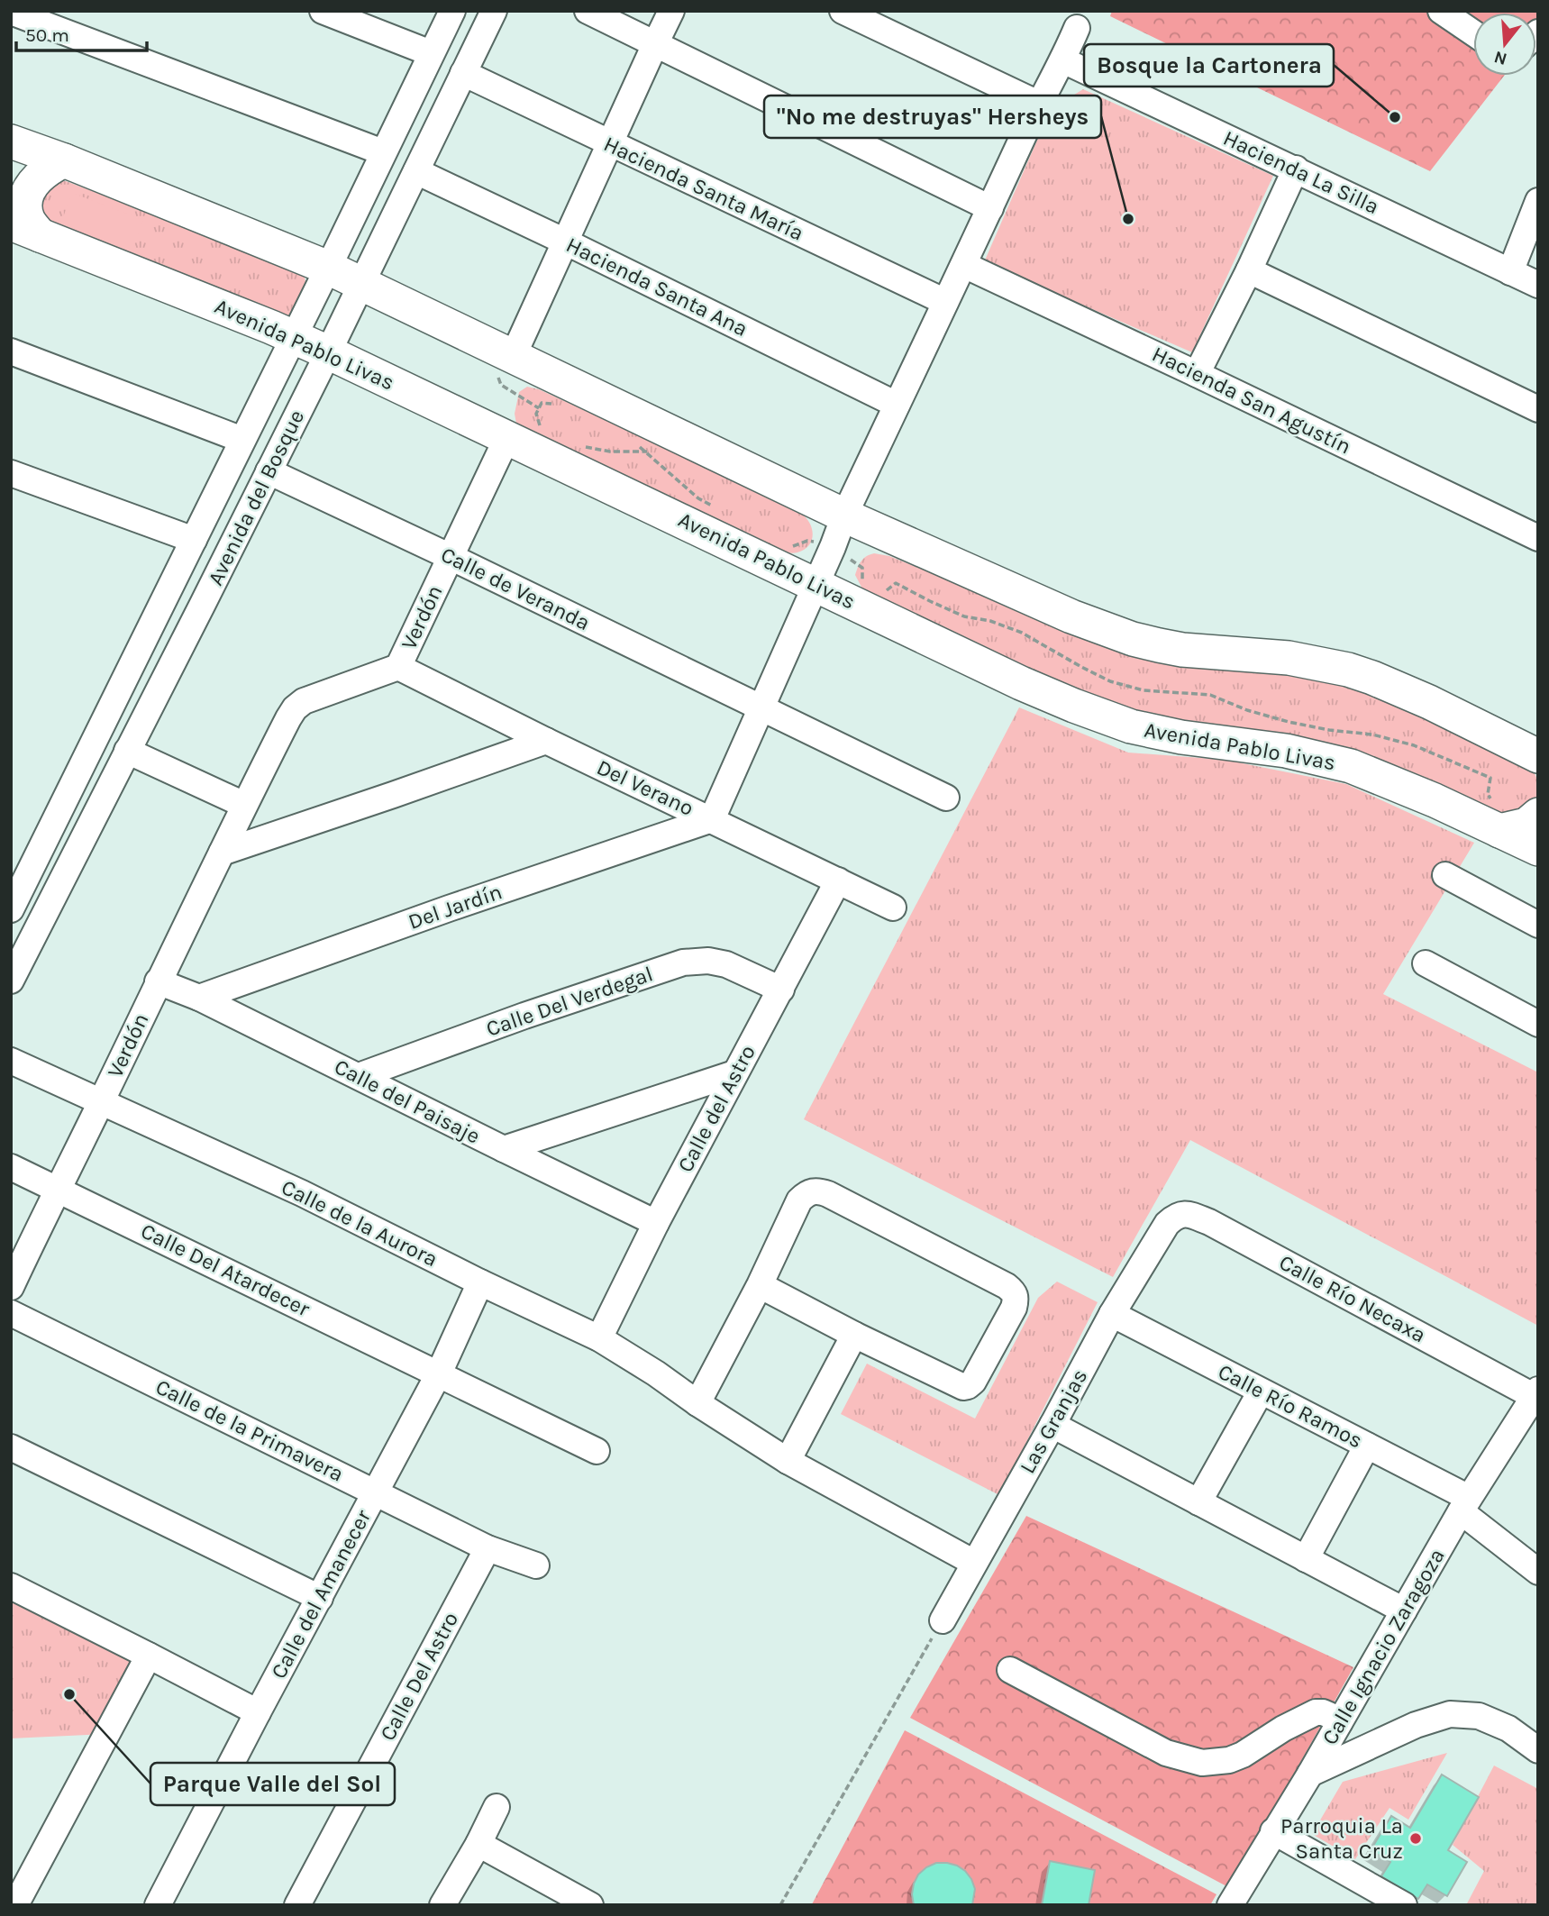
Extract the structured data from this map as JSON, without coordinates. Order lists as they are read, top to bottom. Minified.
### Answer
{"streets":{"main road":["Avenida Pablo Livas"],"street":["Hacienda La Silla","Hacienda Santa María","Hacienda Santa Ana","Hacienda San Agustín","Avenida del Bosque","Calle de Veranda","Verdón","Del Verano","Del Jardín","Calle Del Verdegal","Calle del Paisaje","Calle del Astro","Calle de la Aurora","Calle Del Atardecer","Calle Río Necaxa","Calle Río Ramos","Las Granjas","Calle de la Primavera","Calle del Amanecer","Calle Ignacio Zaragoza","Calle Del Astro"]},"crossings":[["Hacienda Santa María","Avenida del Bosque"],["Hacienda Santa Ana","Avenida del Bosque"],["Avenida Pablo Livas","Avenida del Bosque"],["Avenida Pablo Livas","Verdón"],["Avenida del Bosque","Calle de Veranda"],["Calle de Veranda","Verdón"],["Verdón","Del Verano"],["Verdón","Calle del Paisaje"],["Verdón","Calle de la Aurora"],["Verdón","Calle Del Atardecer"],["Del Verano","Del Jardín"],["Del Verano","Calle del Astro"],["Del Jardín","Calle del Paisaje"],["Calle Del Verdegal","Calle del Paisaje"],["Calle Del Verdegal","Calle del Astro"],["Calle del Paisaje","Calle del Astro"],["Calle del Astro","Calle de la Aurora"],["Calle de la Aurora","Las Granjas"],["Calle de la Aurora","Calle del Amanecer"],["Calle Del Atardecer","Calle del Amanecer"],["Calle Río Necaxa","Las Granjas"],["Calle Río Necaxa","Calle Ignacio Zaragoza"],["Calle Río Ramos","Las Granjas"],["Calle Río Ramos","Calle Ignacio Zaragoza"],["Calle de la Primavera","Calle del Amanecer"],["Calle de la Primavera","Calle Del Astro"]],"places":["Bosque la Cartonera","\"No me destruyas\" Hersheys","Parque Valle del Sol","Parroquia La Santa Cruz"],"scale_bar":"50 m","north":"bottom"}
